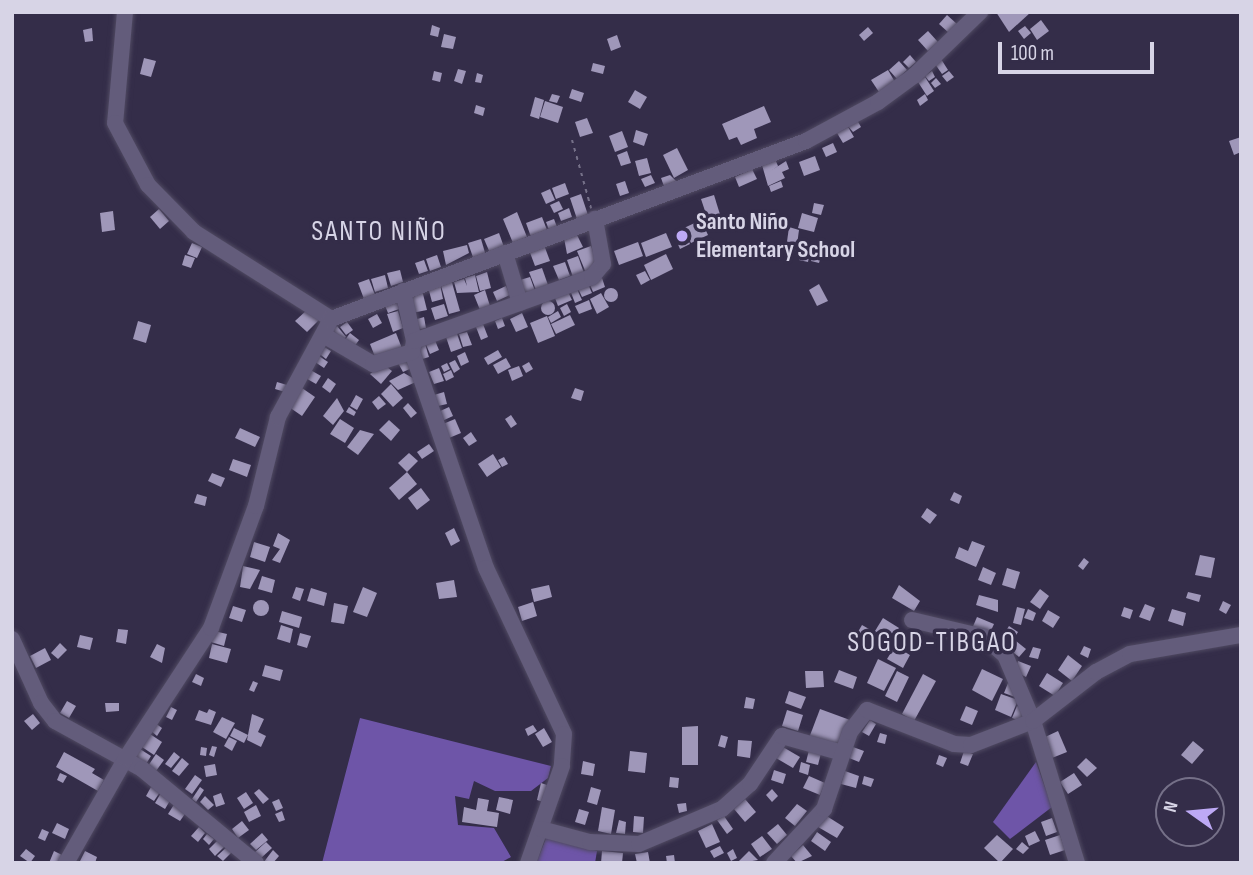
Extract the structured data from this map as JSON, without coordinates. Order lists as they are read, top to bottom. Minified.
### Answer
{"districts":["SANTO NIÑO","SOGOD-TIBGAO"],"places":["Santo Niño Elementary School"],"scale_bar":"100 m","north":"left"}
